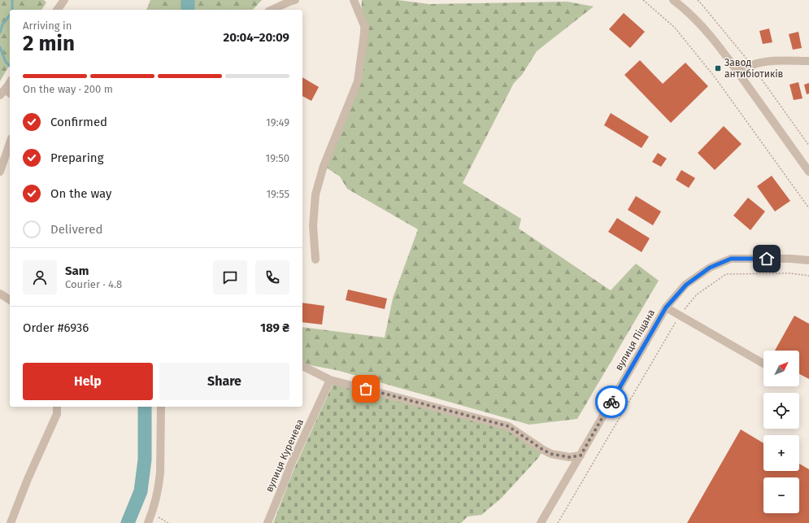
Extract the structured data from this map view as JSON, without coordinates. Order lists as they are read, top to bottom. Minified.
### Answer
{"streets":{"street":["вулиця Піщана","вулиця Куренева"]},"places":{"transit":["Завод антибіотиків"]},"north":"top right","page":{"heading":["2 min","Arriving in","20:04–20:09"],"panel":["Sam","Courier · 4.8","Order #6936","189 ₴"],"bar":"On the way · 200 m","list":[["Confirmed","19:49"],["Preparing","19:50"],["On the way","19:55"],"Delivered"],"map_buttons":["+","−"],"buttons":["Help","Share"]}}
